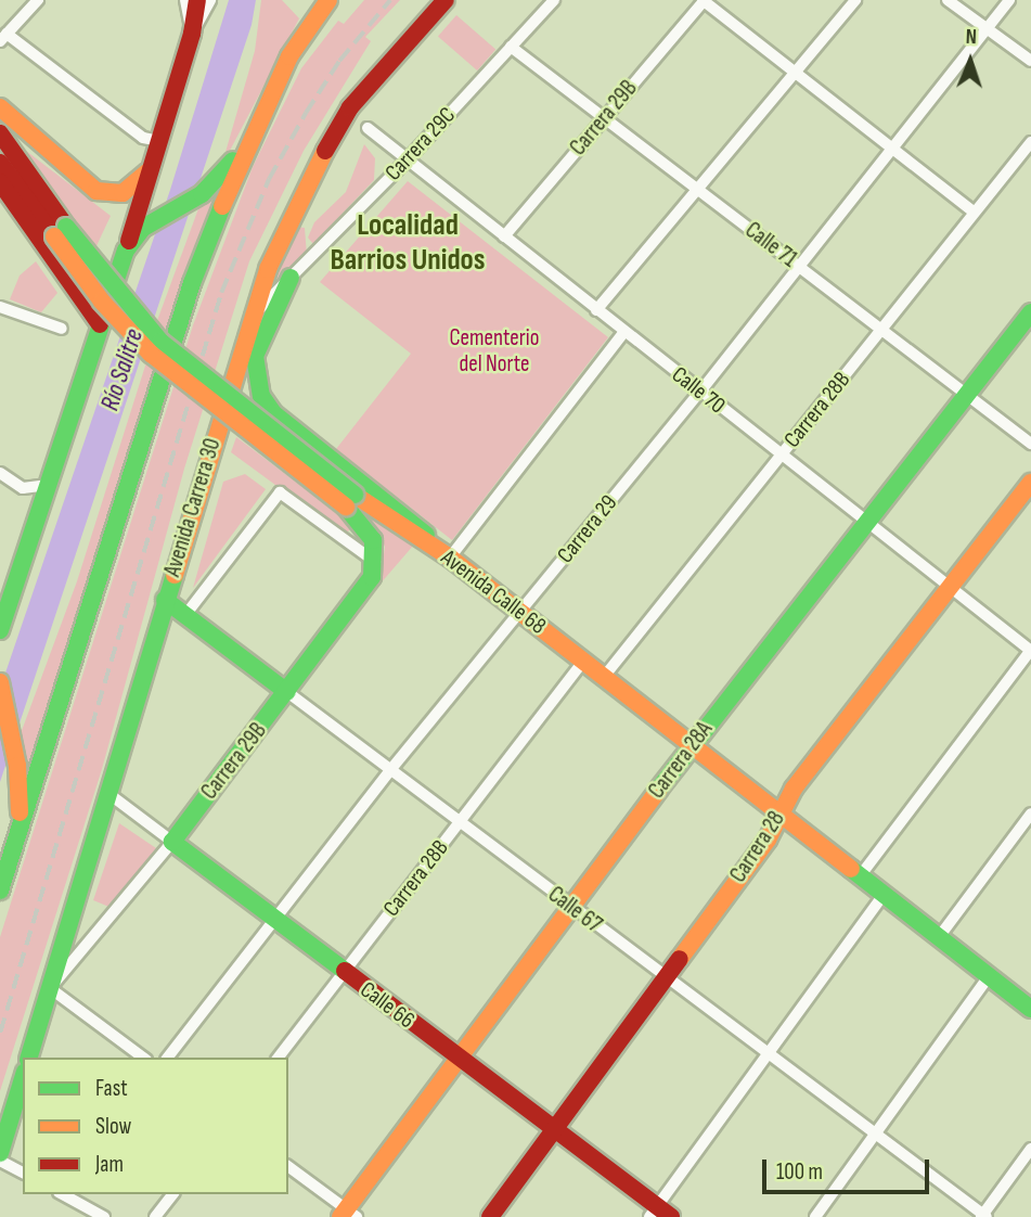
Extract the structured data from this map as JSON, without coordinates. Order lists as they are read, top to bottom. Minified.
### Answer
{"streets":{"main road":["Carrera 29B","Avenida Carrera 30","Avenida Calle 68","Carrera 28A","Carrera 28","Calle 67","Calle 66"],"street":["Carrera 29C","Calle 71","Calle 70","Carrera 28B","Carrera 29"]},"crossings":[["Carrera 29B","Calle 71"],["Carrera 29B","Calle 70"],["Carrera 29B","Avenida Carrera 30"],["Carrera 29B","Avenida Calle 68"],["Carrera 29B","Calle 67"],["Carrera 29B","Calle 66"],["Carrera 29C","Calle 71"],["Carrera 29C","Calle 70"],["Carrera 29C","Avenida Carrera 30"],["Calle 71","Carrera 28B"],["Calle 71","Carrera 29"],["Calle 71","Carrera 28A"],["Calle 70","Carrera 28B"],["Calle 70","Carrera 29"],["Calle 70","Carrera 28A"],["Calle 70","Carrera 28"],["Carrera 28B","Avenida Calle 68"],["Carrera 28B","Calle 67"],["Carrera 28B","Calle 66"],["Avenida Carrera 30","Calle 67"],["Avenida Carrera 30","Calle 66"],["Carrera 29","Avenida Calle 68"],["Carrera 29","Calle 67"],["Carrera 29","Calle 66"],["Avenida Calle 68","Carrera 28A"],["Avenida Calle 68","Carrera 28"],["Carrera 28A","Calle 67"],["Carrera 28A","Calle 66"],["Carrera 28","Calle 67"],["Carrera 28","Calle 66"]],"districts":["Localidad Barrios Unidos"],"water":["Río Salitre"],"parks":["Cementerio del Norte"],"legend":["Fast","Slow","Jam"],"scale_bar":"100 m","north":"top"}
